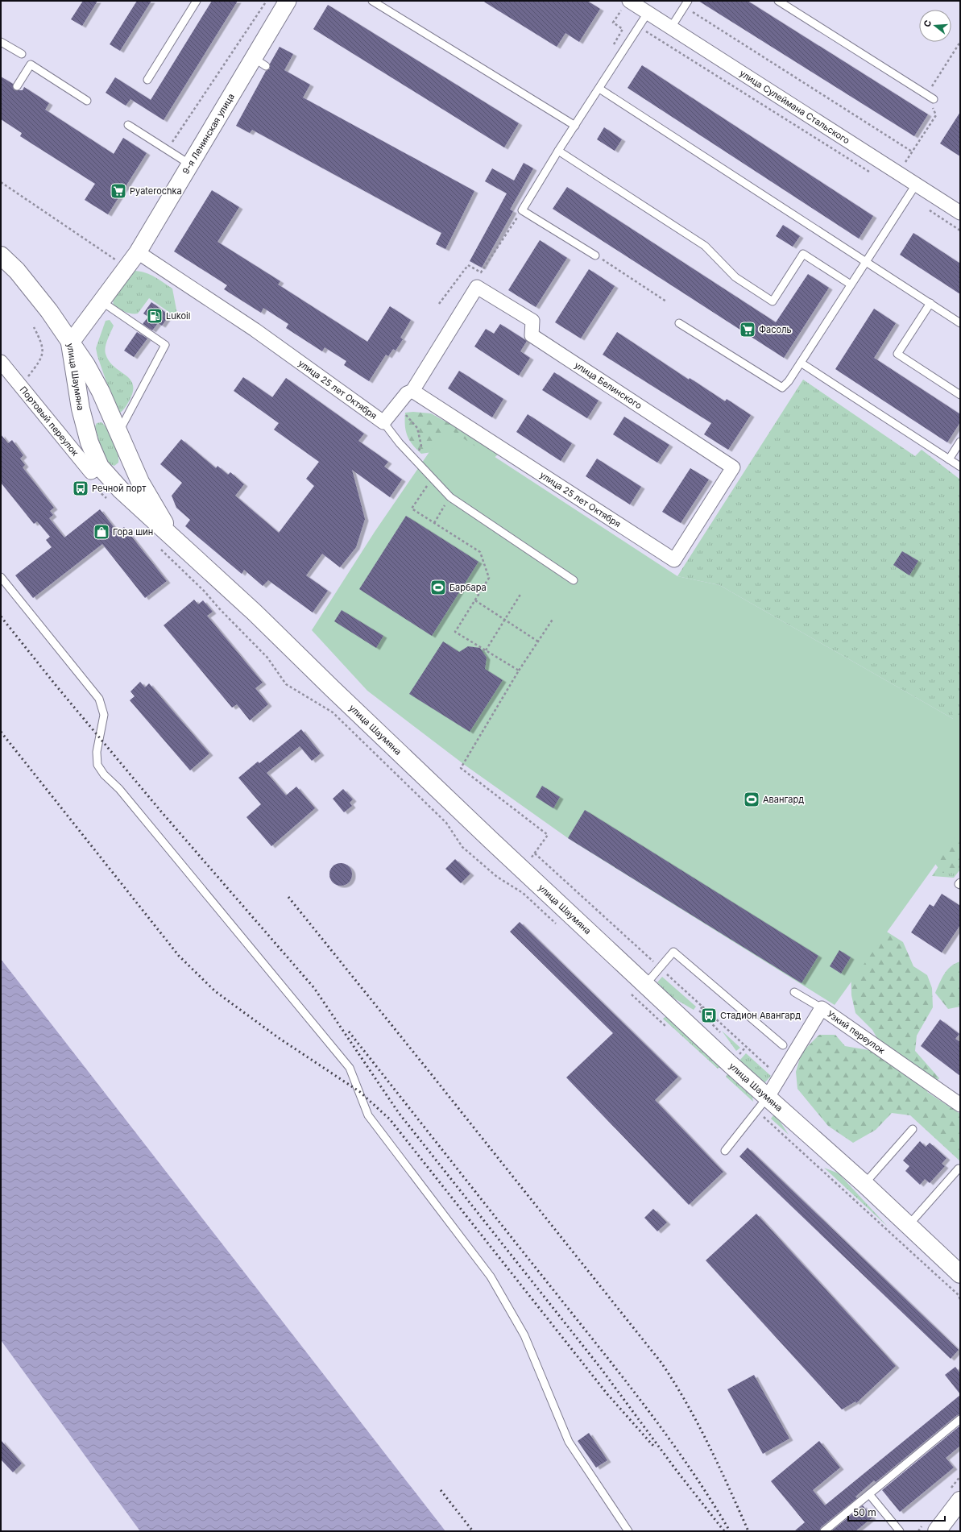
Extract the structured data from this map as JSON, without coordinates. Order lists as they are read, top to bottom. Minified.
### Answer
{"streets":{"main road":["улица Шаумяна"],"street":["улица Сулеймана Стальского","9-я Ленинская улица","улица Белинского","улица 25 лет Октября","Портовый переулок","Узкий переулок"]},"crossings":[["9-я Ленинская улица","улица Шаумяна"],["9-я Ленинская улица","улица 25 лет Октября"],["улица Шаумяна","Портовый переулок"],["улица Шаумяна","Узкий переулок"],["улица Белинского","улица 25 лет Октября"]],"places":{"supermarket":["Pyaterochka","Фасоль"],"fuel station":["Lukoil"],"bus stop":["Речной порт","Стадион Авангард"],"shop":["Гора шин"],"sports":["Барбара","Авангард"]},"scale_bar":"50 m","north":"left"}
